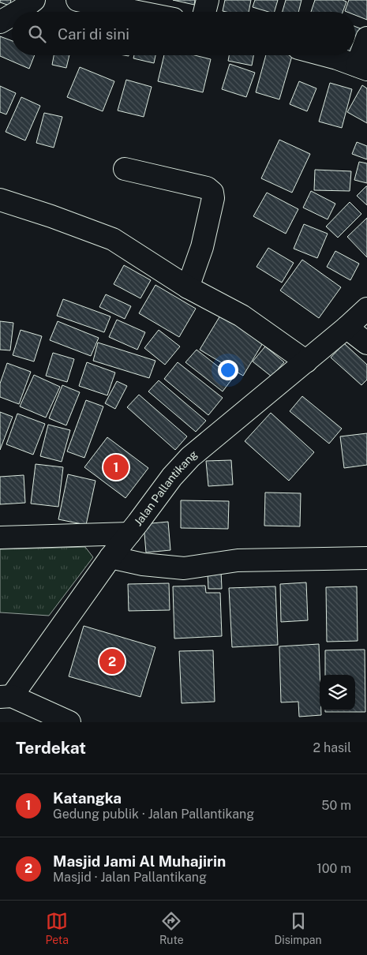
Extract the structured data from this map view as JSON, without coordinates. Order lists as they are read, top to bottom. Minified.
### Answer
{"streets":{"street":["Jalan Pallantikang"]},"page":{"search":"Cari di sini","pins":["1","2"],"heading":["Terdekat","2 hasil"],"list":[{"mark":"1","name":"Katangka","note":"Gedung publik · Jalan Pallantikang","value":"50 m"},{"mark":"2","name":"Masjid Jami Al Muhajirin","note":"Masjid · Jalan Pallantikang","value":"100 m"}],"nav":["Peta","Rute","Disimpan"]}}
